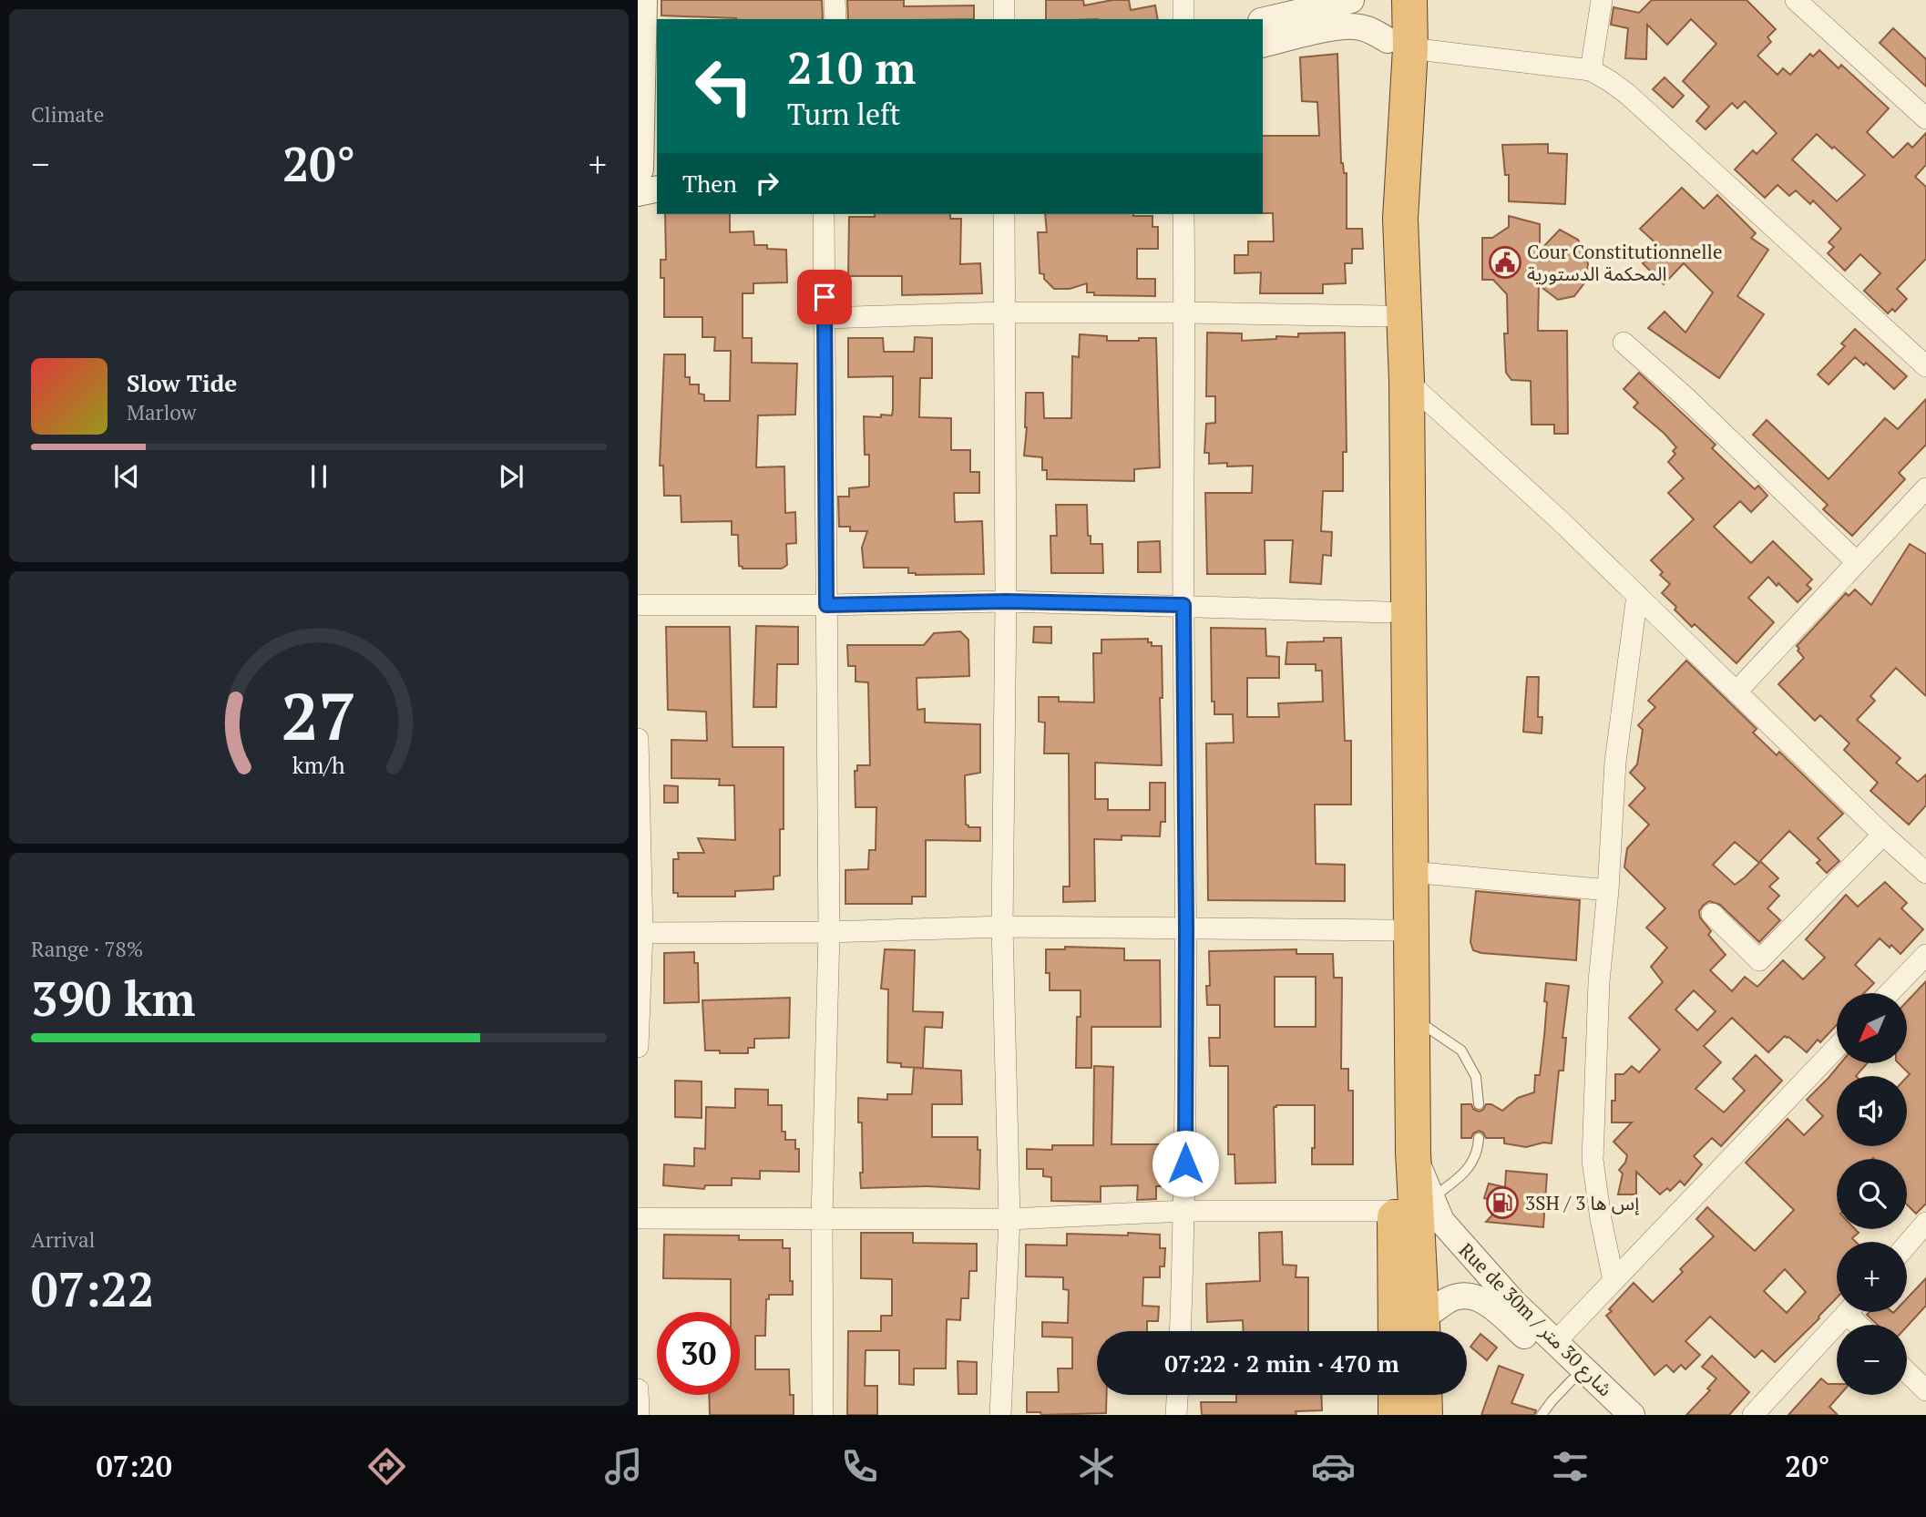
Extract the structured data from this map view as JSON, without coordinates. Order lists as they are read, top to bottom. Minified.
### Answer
{"streets":{"street":["Rue de 30m / شارع 30 متر"]},"places":{"public building":["Cour Constitutionnelle المحكمة الدستورية"],"fuel station":["3SH / 3 إس ها"]},"north":"bottom left","page":{"tile":["Climate",["Range · 78%","390 km"],["Arrival","07:22"]],"turn":["210 m","Turn left"],"heat":["−","20°","+"],"then":"Then","song":["Slow Tide","Marlow"],"map_buttons":["+","−"],"limit":"30","trip":"07:22 · 2 min · 470 m","tabs":["07:20","20°"],"gauge":["27","km/h"]}}
